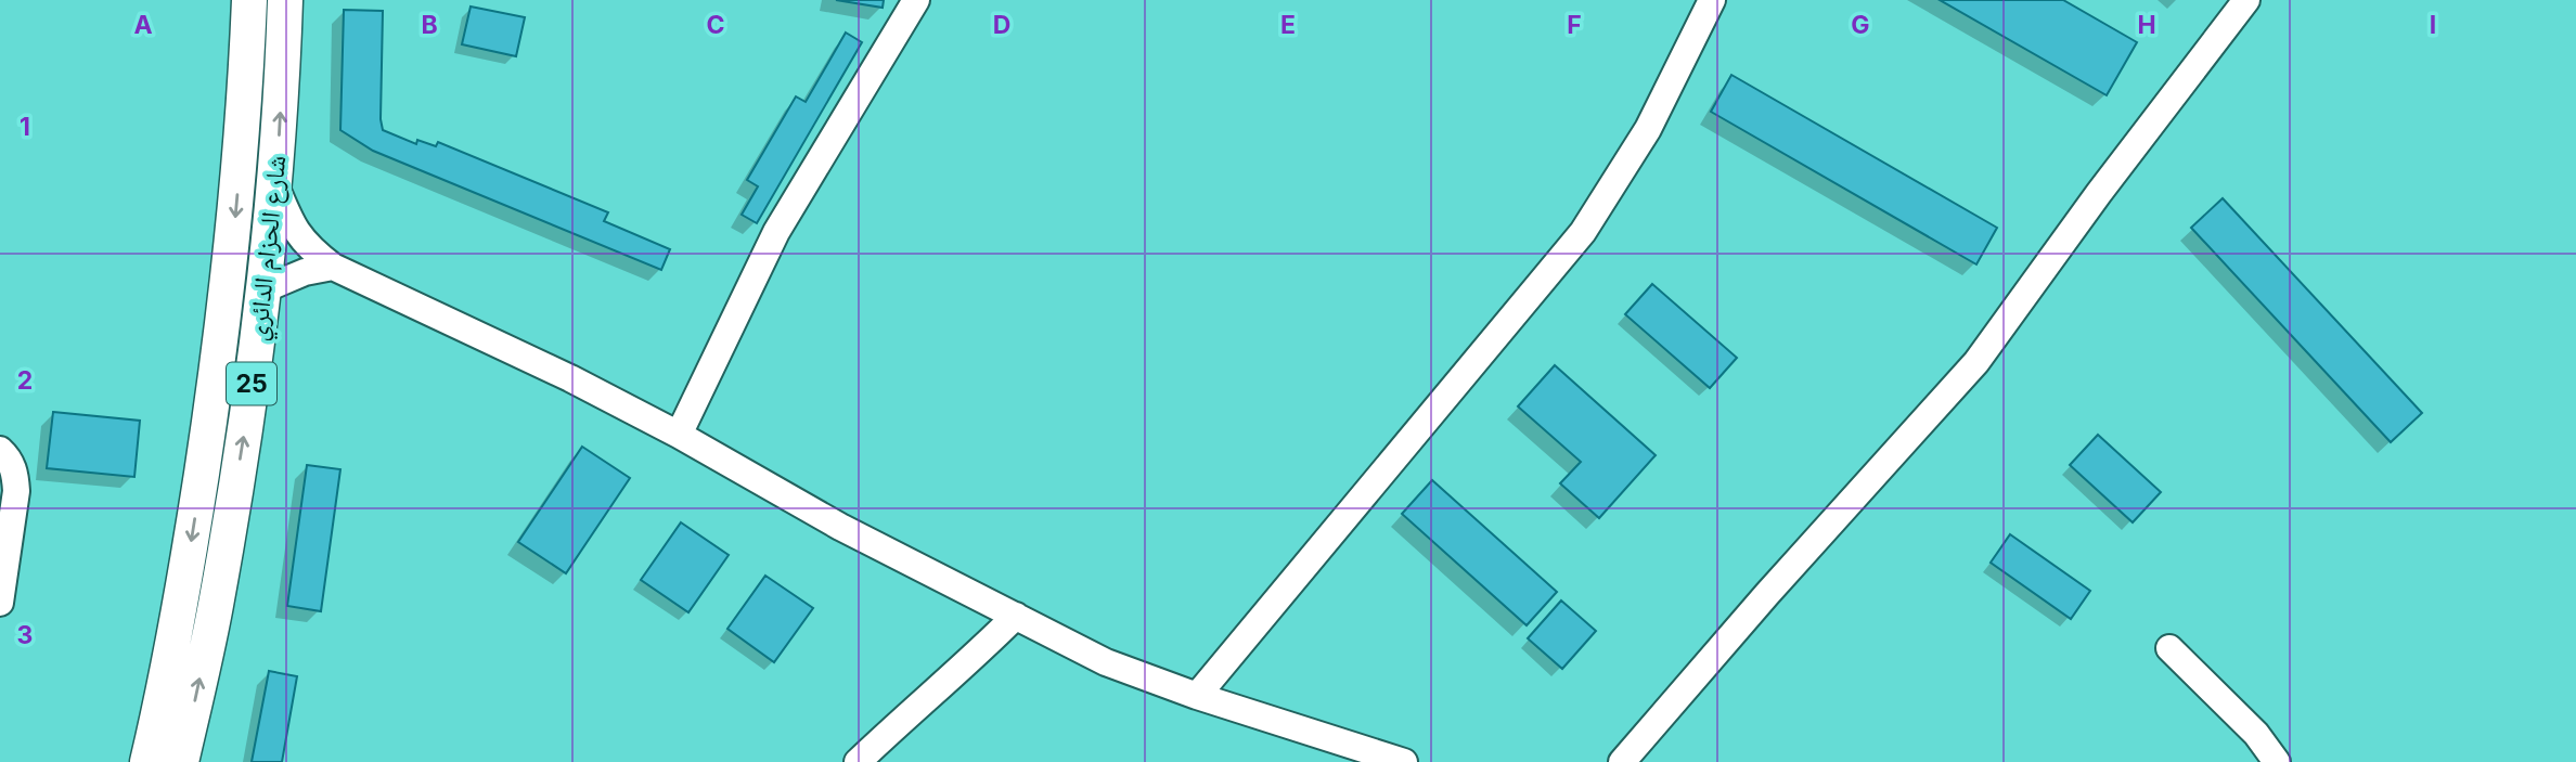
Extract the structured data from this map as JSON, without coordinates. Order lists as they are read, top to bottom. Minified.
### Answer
{"streets":{"main road":["شارع الحزام الدائري","25"]},"grid":{"columns":["A","B","C","D","E","F","G","H","I"],"rows":["1","2","3"]}}
